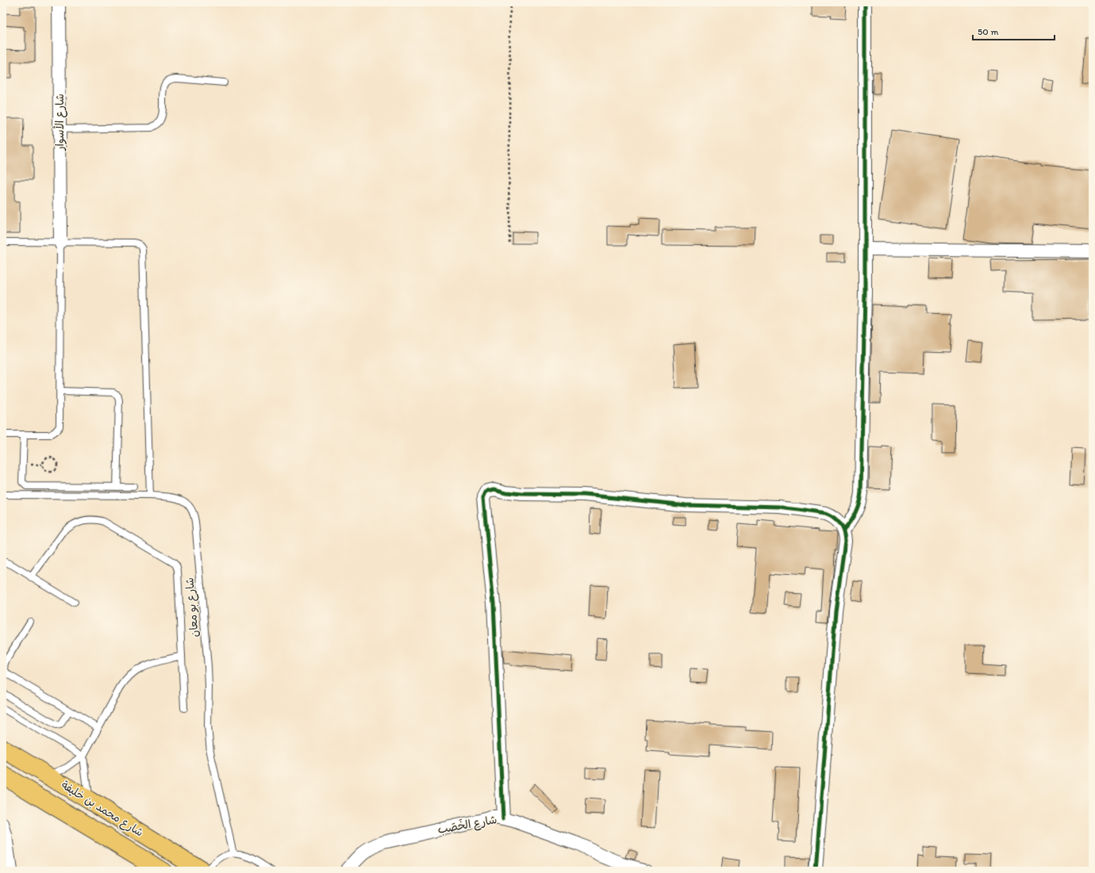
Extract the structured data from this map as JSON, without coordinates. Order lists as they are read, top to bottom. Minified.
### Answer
{"streets":{"highway":["شارع محمد بن خليفة"],"street":["شارع الأسوار","شارع الخَصَب"],"lane":["شارع بو معان"]},"scale_bar":"50 m"}
